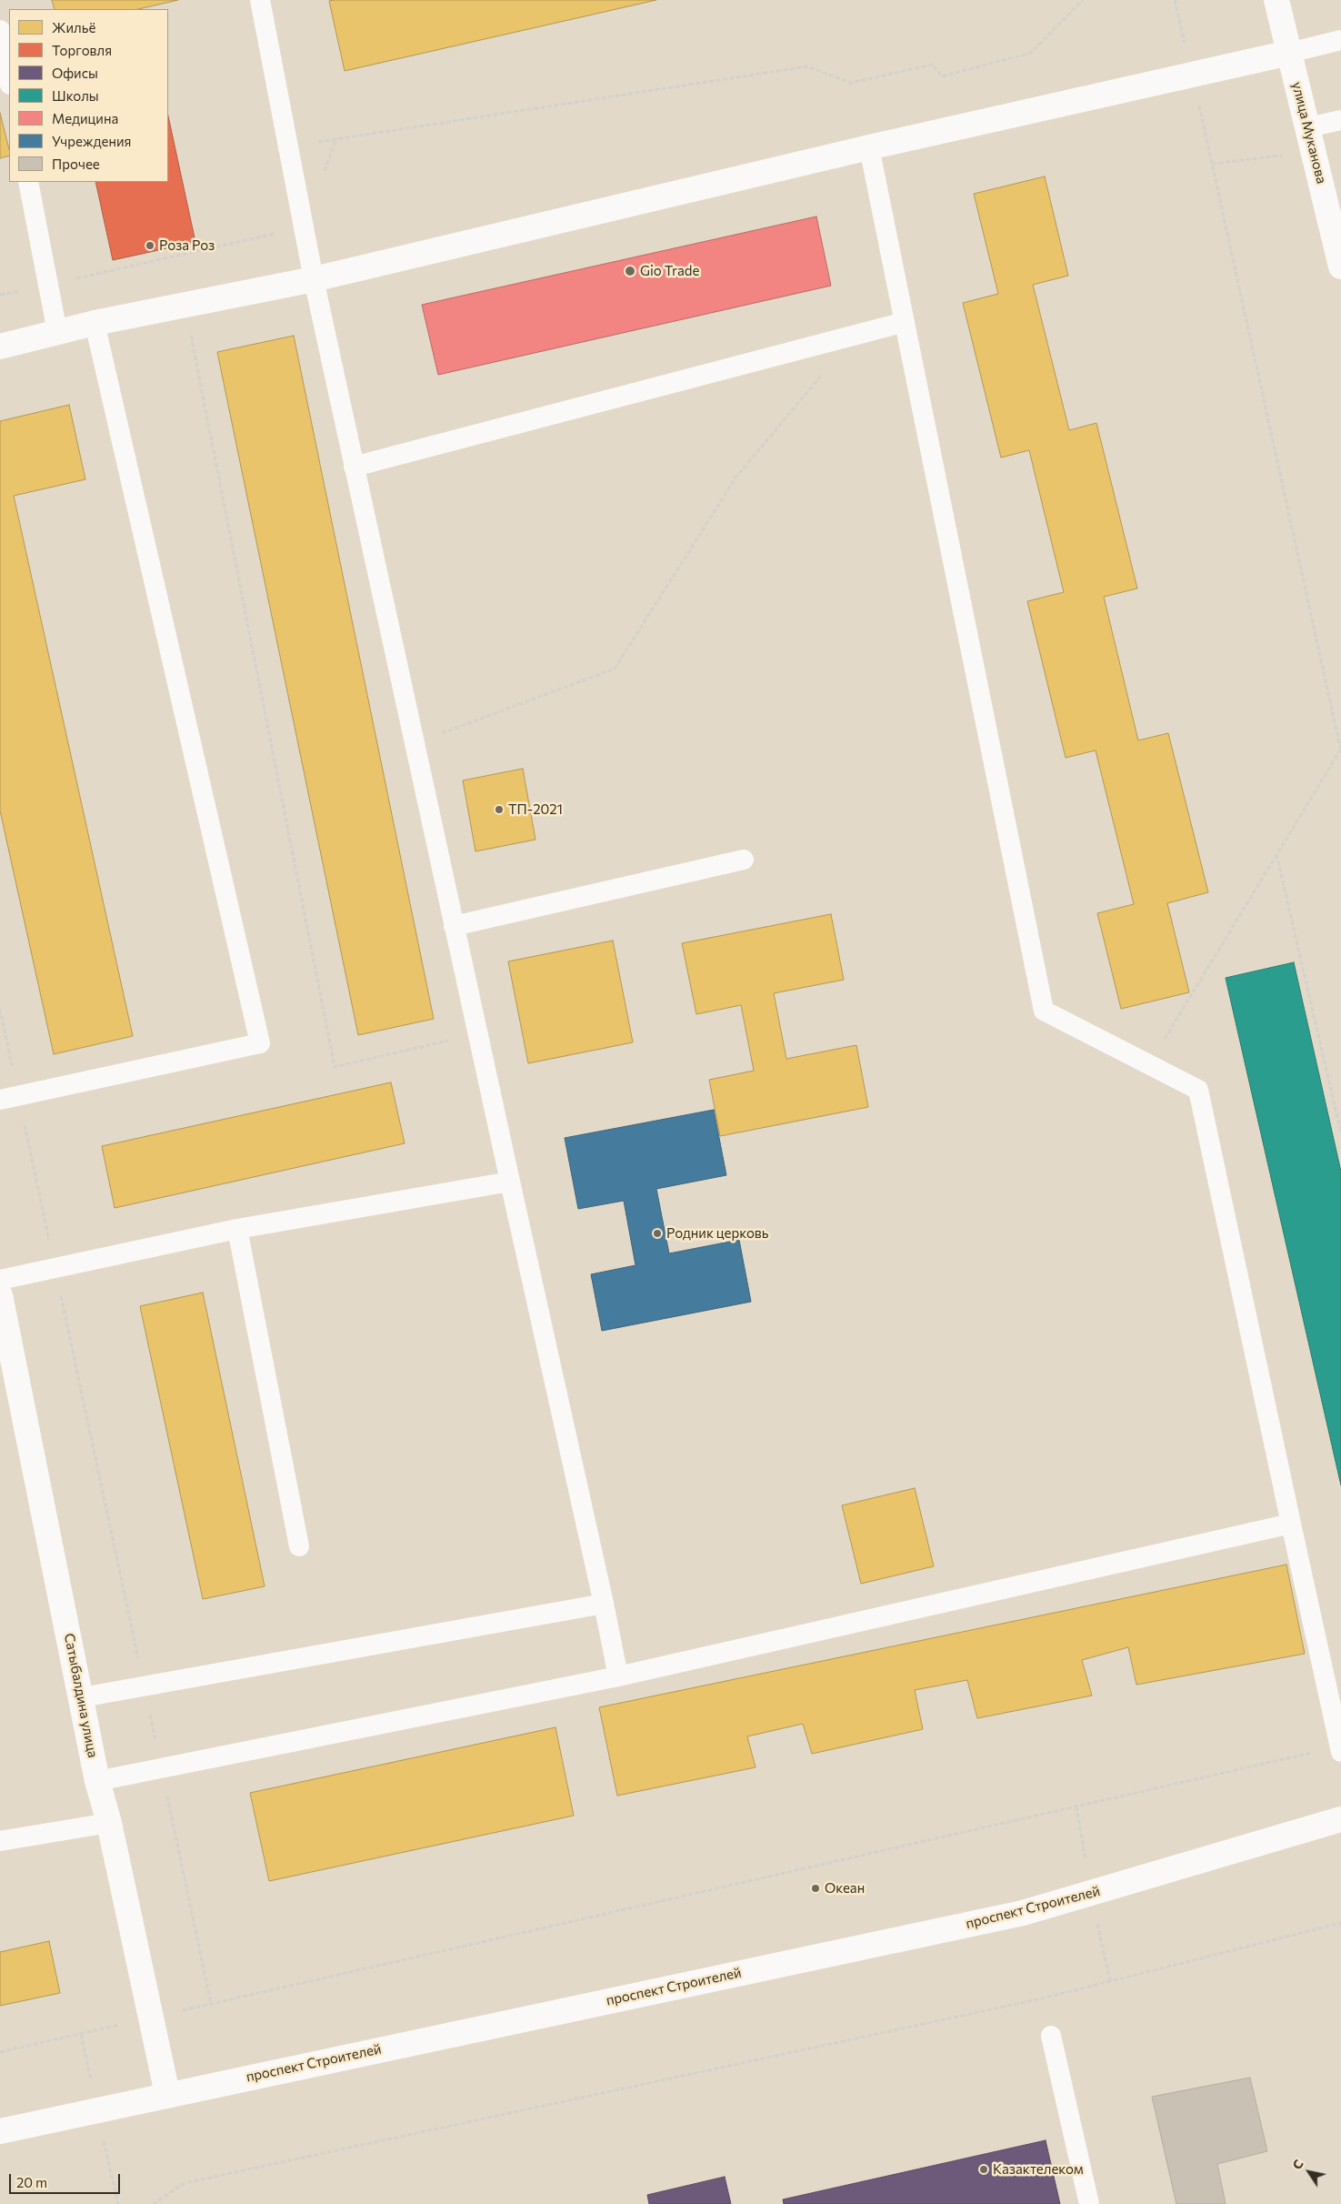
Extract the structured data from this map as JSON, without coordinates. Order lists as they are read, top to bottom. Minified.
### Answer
{"streets":{"street":["улица Муканова","Сатыбалдина улица","проспект Строителей"]},"crossings":[["Сатыбалдина улица","проспект Строителей"]],"places":["Роза Роз","Gio Trade","ТП-2021","Родник церковь","Океан","Казактелеком"],"legend":["Жильё","Торговля","Офисы","Школы","Медицина","Учреждения","Прочее"],"scale_bar":"20 m","north":"top left"}
